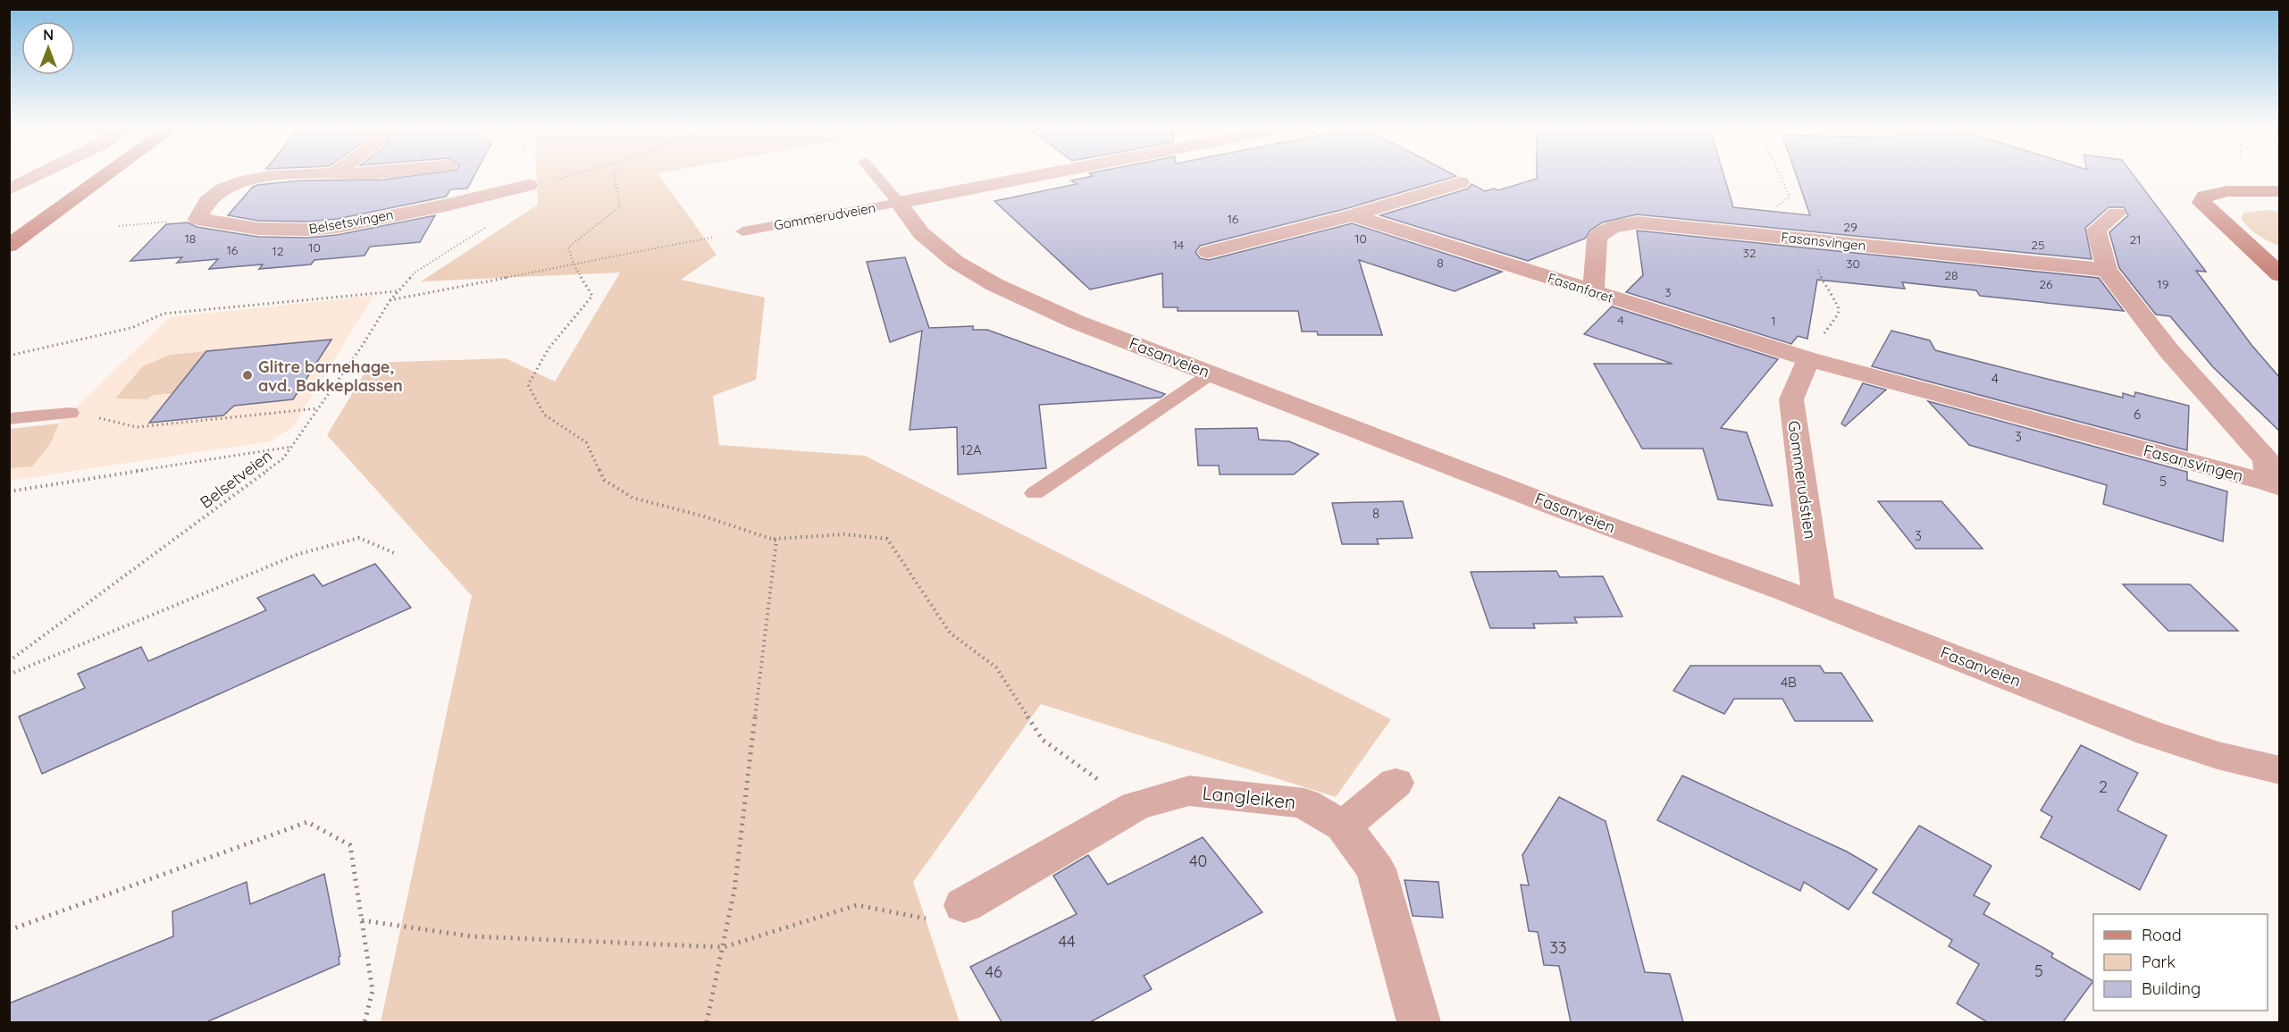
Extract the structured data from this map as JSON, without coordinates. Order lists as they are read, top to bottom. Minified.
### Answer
{"streets":{"street":["Gommerudveien","Belsetsvingen","Fasansvingen","Fasanfaret","Fasanveien","Gommerudstien","Langleiken"],"path":["Belsetveien"]},"crossings":[["Gommerudveien","Fasanveien"],["Belsetsvingen","Belsetveien"],["Fasansvingen","Fasanfaret"],["Fasansvingen","Gommerudstien"],["Fasanfaret","Gommerudstien"],["Fasanveien","Gommerudstien"]],"places":["Glitre barnehage, avd. Bakkeplassen"],"house_numbers":["16","29","18","10","21","14","25","10","16","12","32","8","30","28","26","19","3","4","1","4","6","3","12A","5","8","3","4B","2","40","44","33","5","46"],"legend":["Road","Park","Building"],"north":"top"}
